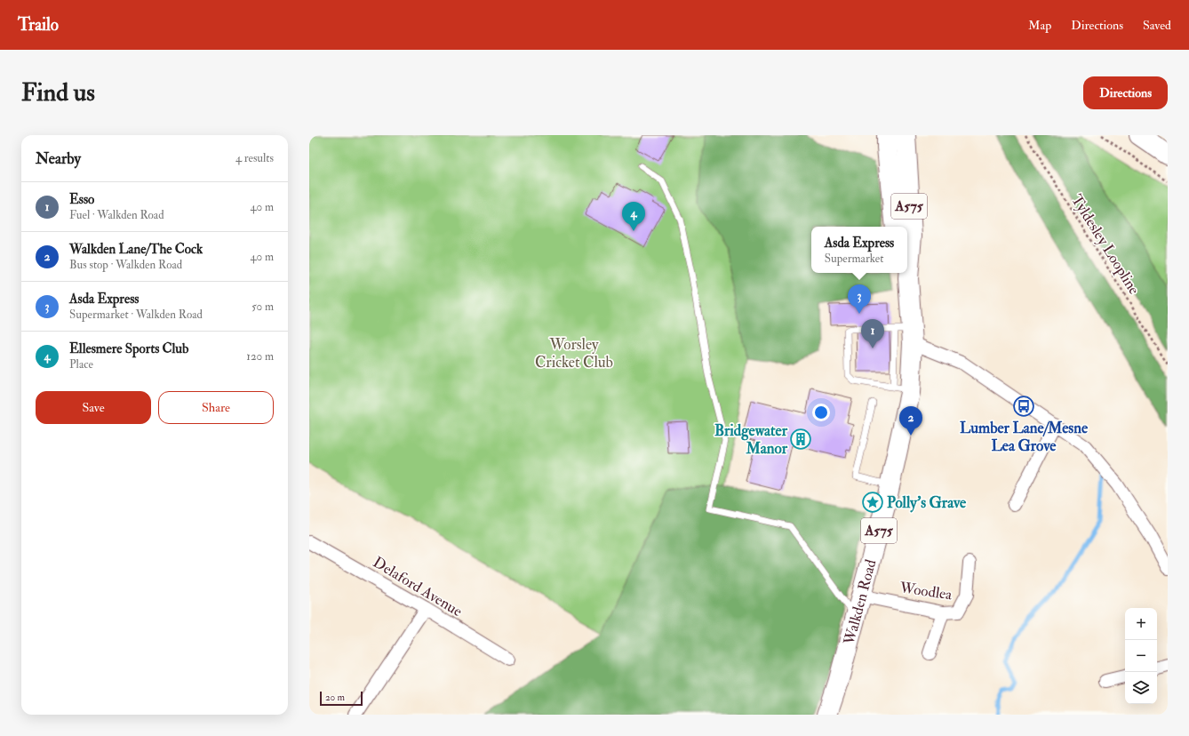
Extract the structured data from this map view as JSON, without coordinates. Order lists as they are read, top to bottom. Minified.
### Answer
{"streets":{"highway":["A575","Walkden Road"],"street":["Delaford Avenue","Woodlea"],"path":["Tyldesley Loopline"]},"crossings":[["Woodlea","Walkden Road"]],"parks":["Worsley Cricket Club"],"places":{"bus stop":["Lumber Lane/Mesne Lea Grove"],"building":["Bridgewater Manor"],"place":["Polly's Grave"]},"scale_bar":"20 m","page":{"header":"Trailo","nav":["Map","Directions","Saved"],"buttons":["Directions",["Save","Share"]],"title":"Find us","heading":["Nearby","4 results"],"list":[{"mark":"1","name":"Esso","note":"Fuel · Walkden Road","value":"40 m"},{"mark":"2","name":"Walkden Lane/The Cock","note":"Bus stop · Walkden Road","value":"40 m"},{"mark":"3","name":"Asda Express","note":"Supermarket · Walkden Road","value":"50 m"},{"mark":"4","name":"Ellesmere Sports Club","note":"Place","value":"120 m"}],"pins":["4","3","1","2"],"popup":["Asda Express","Supermarket"],"map_buttons":["+","−"],"scale":"20 m"}}
